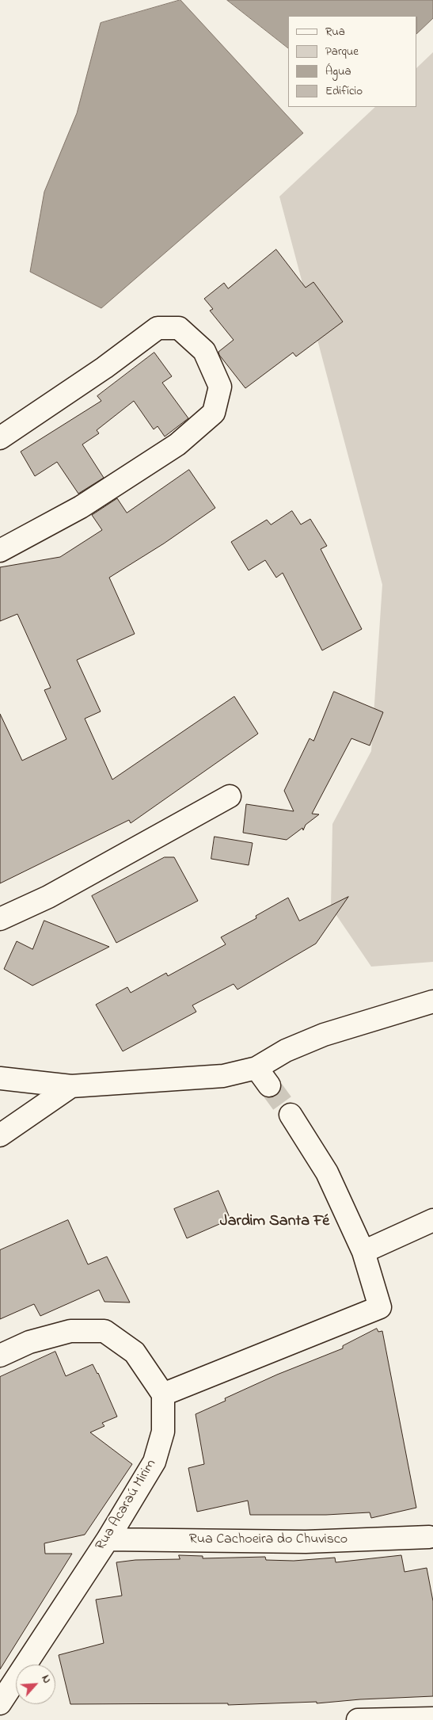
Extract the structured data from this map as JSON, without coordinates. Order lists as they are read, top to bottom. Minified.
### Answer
{"streets":{"street":["Rua Acaraú Mirim","Rua Cachoeira do Chuvisco"]},"crossings":[["Rua Acaraú Mirim","Rua Cachoeira do Chuvisco"]],"districts":["Jardim Santa Fé"],"legend":["Rua","Parque","Água","Edifício"],"north":"top right"}
